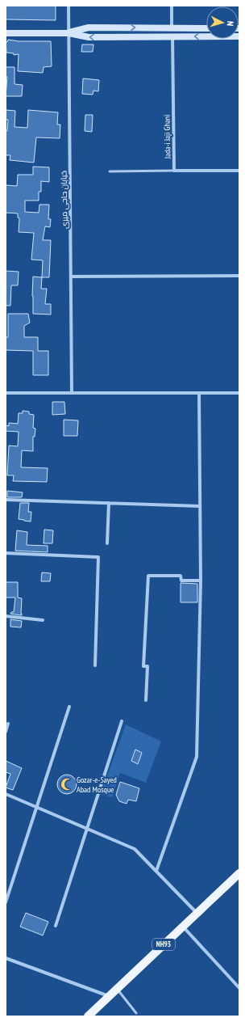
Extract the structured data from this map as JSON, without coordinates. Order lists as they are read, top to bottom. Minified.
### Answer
{"streets":{"main road":["NH93"],"street":["Jada-i Jaji Ghani","خیابان حاجی میری"]},"places":{"mosque":["Gozar-e-Sayed Abad Mosque"]},"north":"right"}
